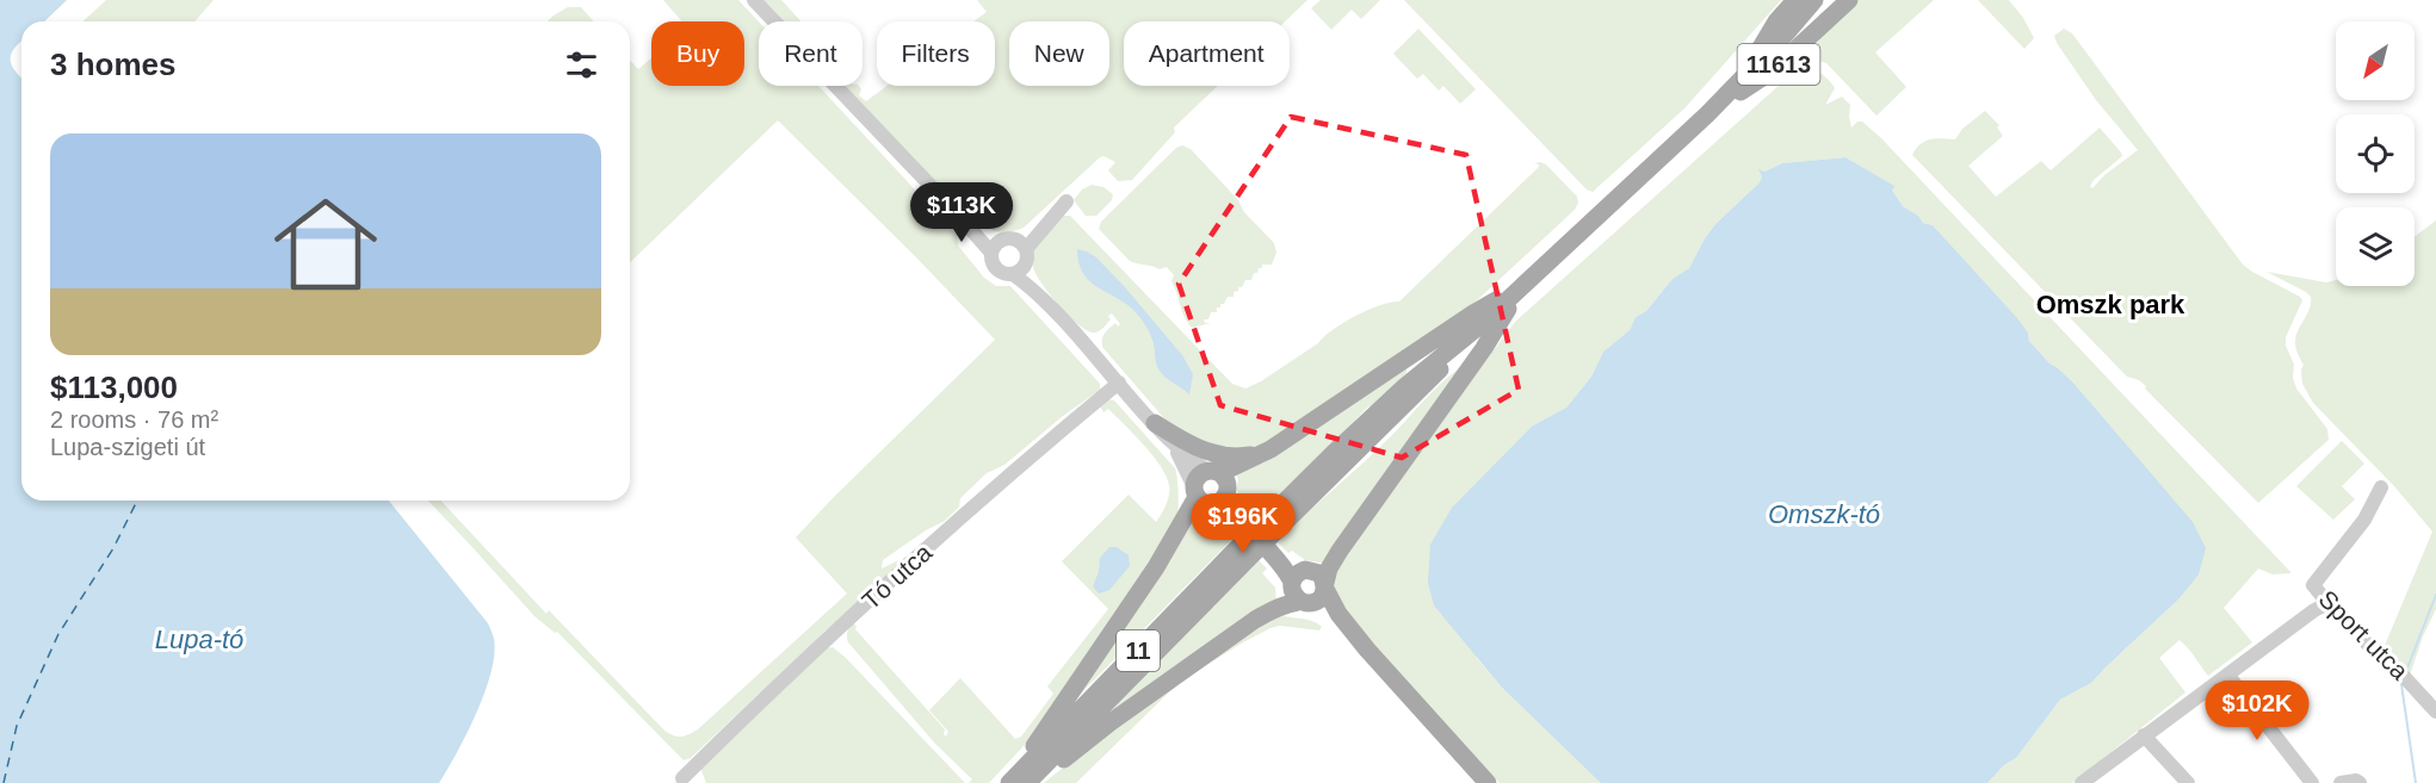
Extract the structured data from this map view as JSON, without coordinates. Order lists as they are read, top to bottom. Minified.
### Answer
{"streets":{"main road":["11613","11"],"street":["Tó utca","Sport utca"]},"crossings":[["11613","11"]],"districts":["Omszk park"],"water":["Omszk-tó","Lupa-tó"],"north":"bottom left","page":{"chip":["Buy","Rent","Filters","New","Apartment"],"heading":"3 homes","list":[{"name":"$113,000","note":"2 rooms · 76 m² · Lupa-szigeti út"}],"price":["$113K","$196K","$102K"]}}
